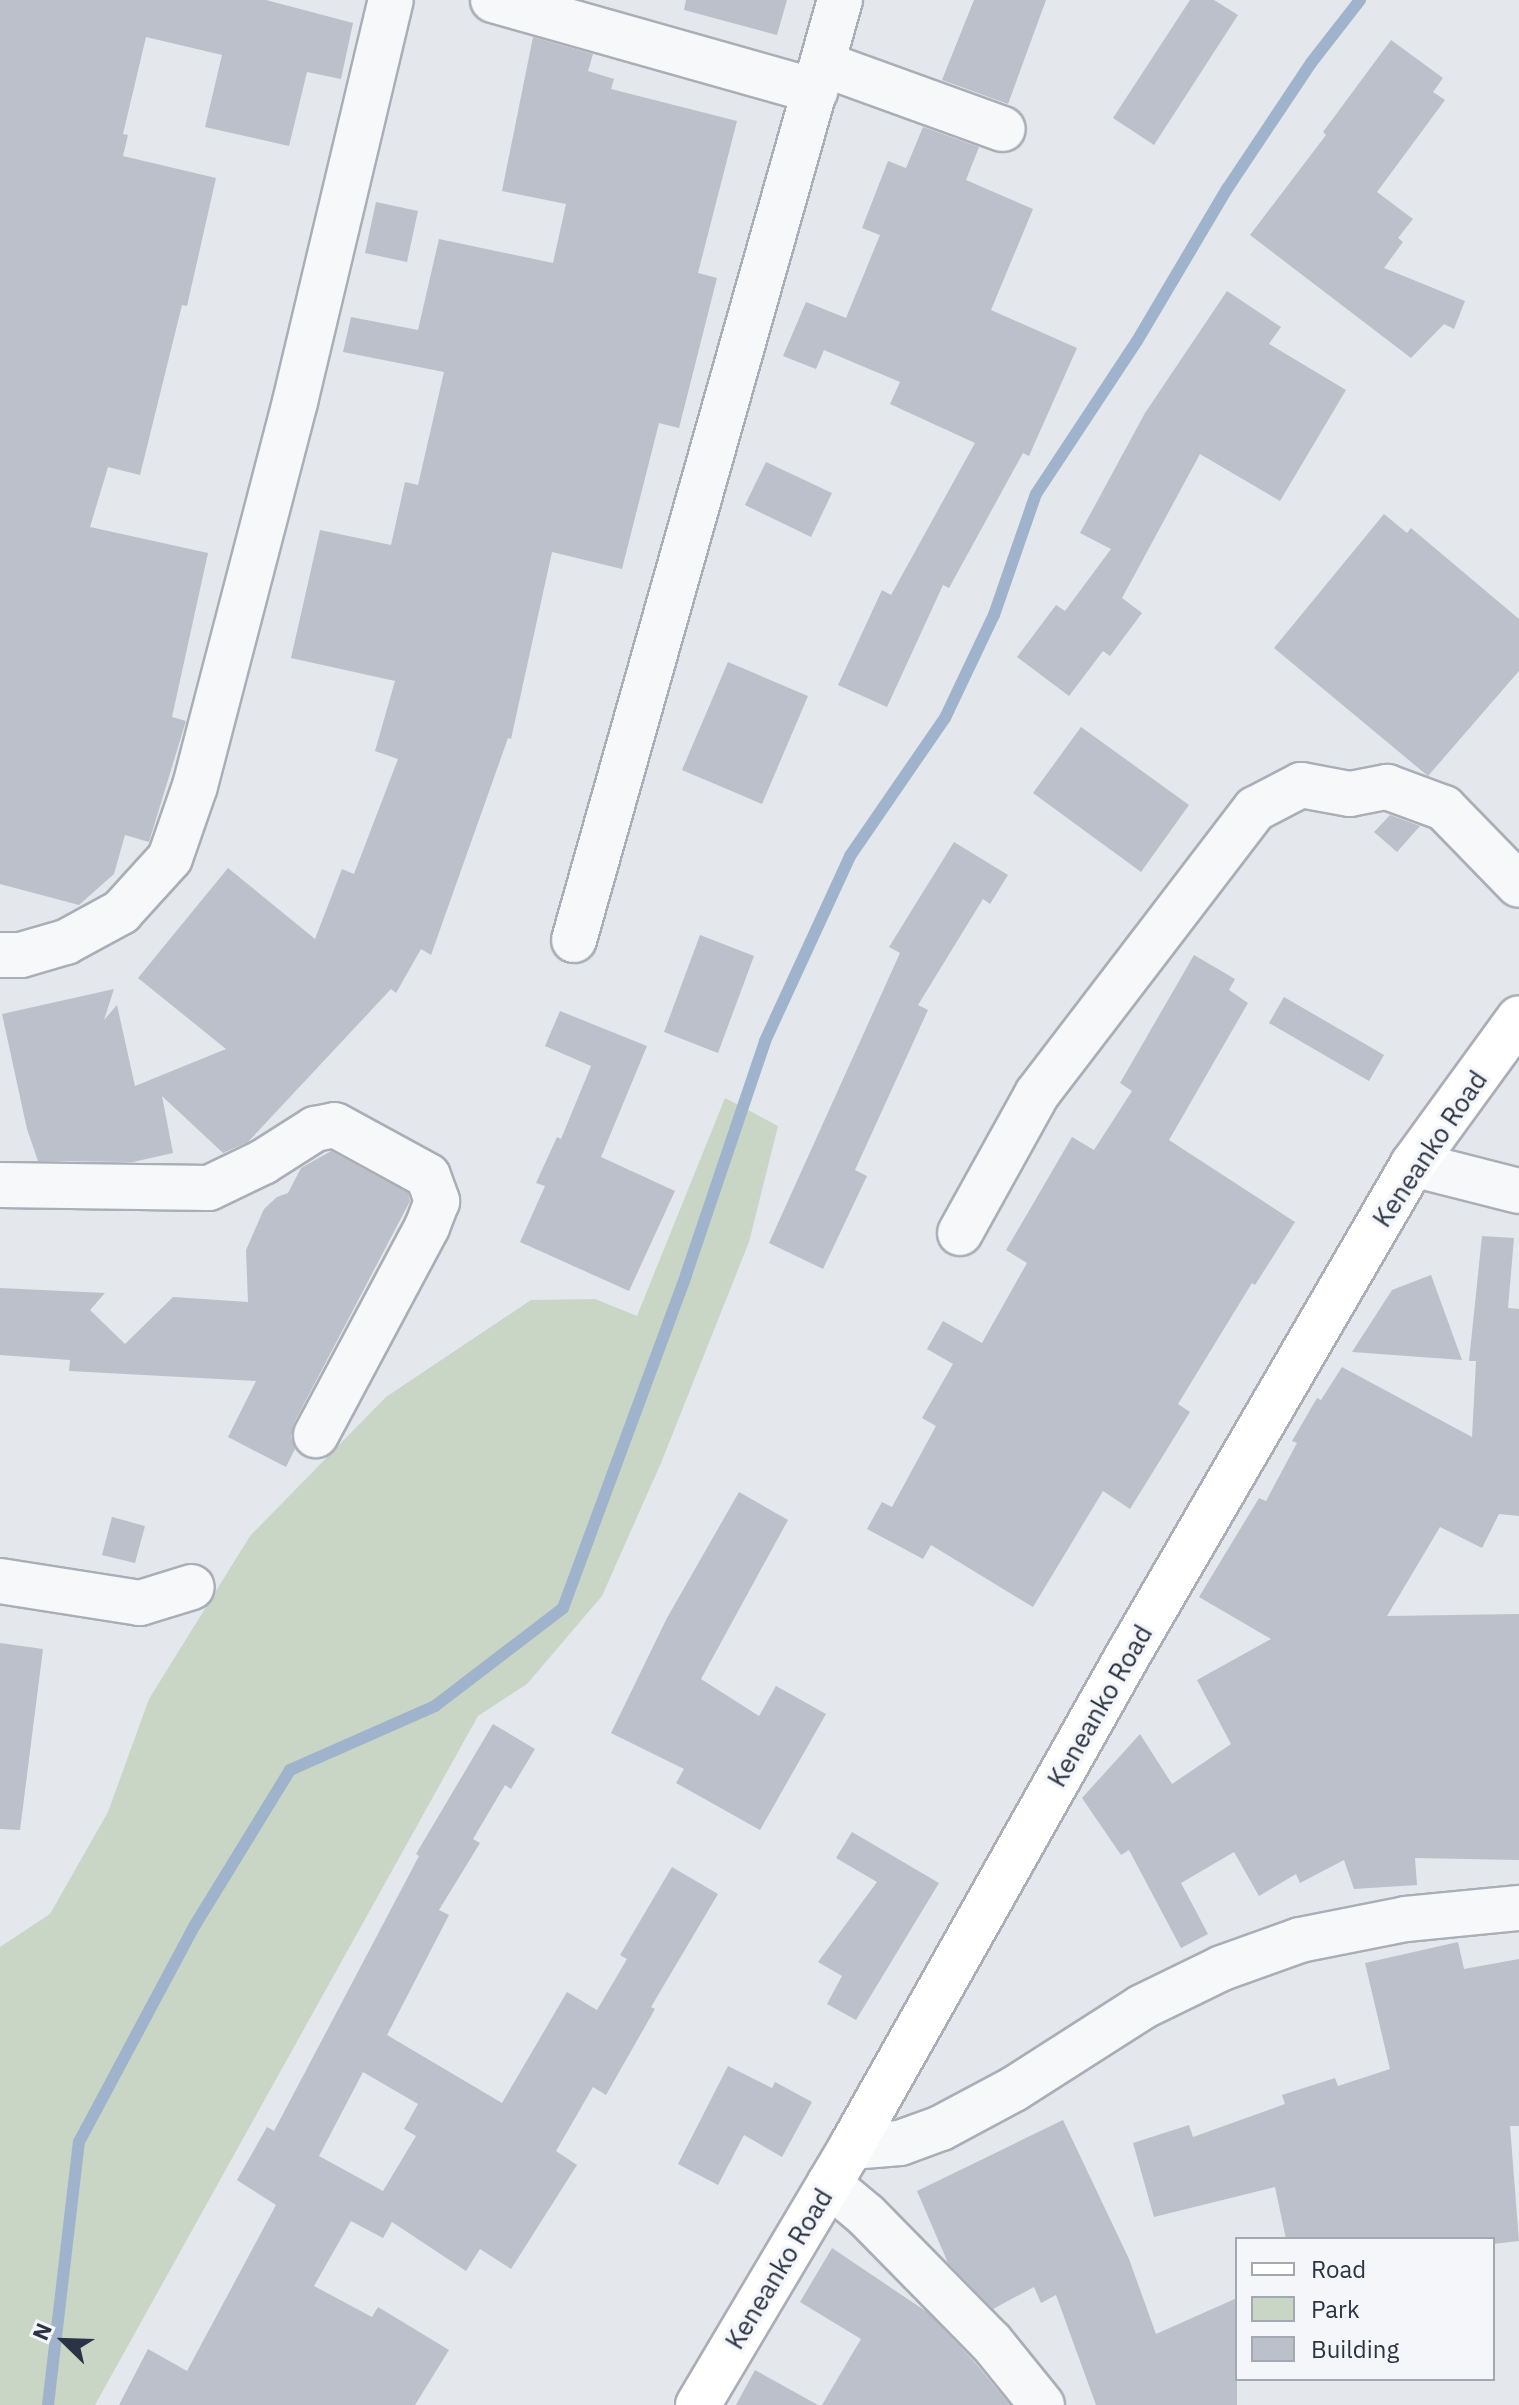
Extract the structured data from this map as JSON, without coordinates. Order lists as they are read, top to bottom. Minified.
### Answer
{"streets":{"street":["Keneanko Road"]},"legend":["Road","Park","Building"],"north":"top left"}
